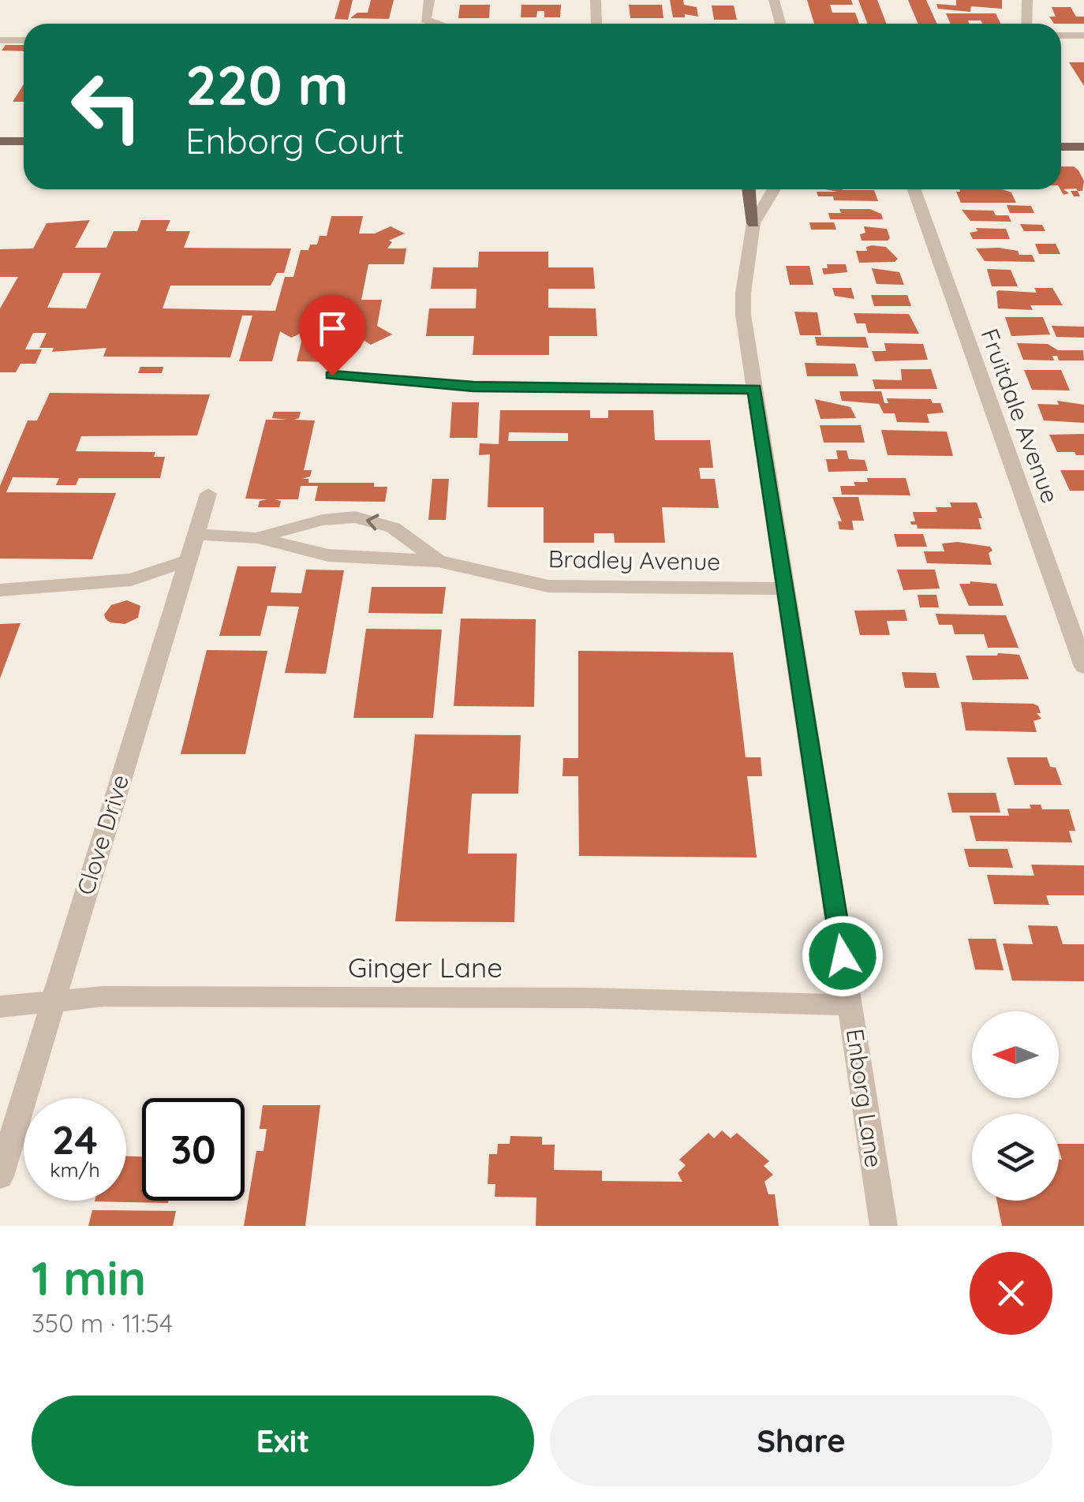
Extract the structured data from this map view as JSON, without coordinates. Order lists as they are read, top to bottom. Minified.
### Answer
{"streets":{"street":["Fruitdale Avenue","Bradley Avenue","Clove Drive","Ginger Lane","Enborg Lane"]},"crossings":[["Bradley Avenue","Clove Drive"],["Bradley Avenue","Enborg Lane"],["Clove Drive","Ginger Lane"],["Ginger Lane","Enborg Lane"]],"north":"left","page":{"turn":["220 m","Enborg Court"],"speed":"24 km/h","limit":"30","heading":["1 min","350 m · 11:54"],"buttons":["Exit","Share"]}}
